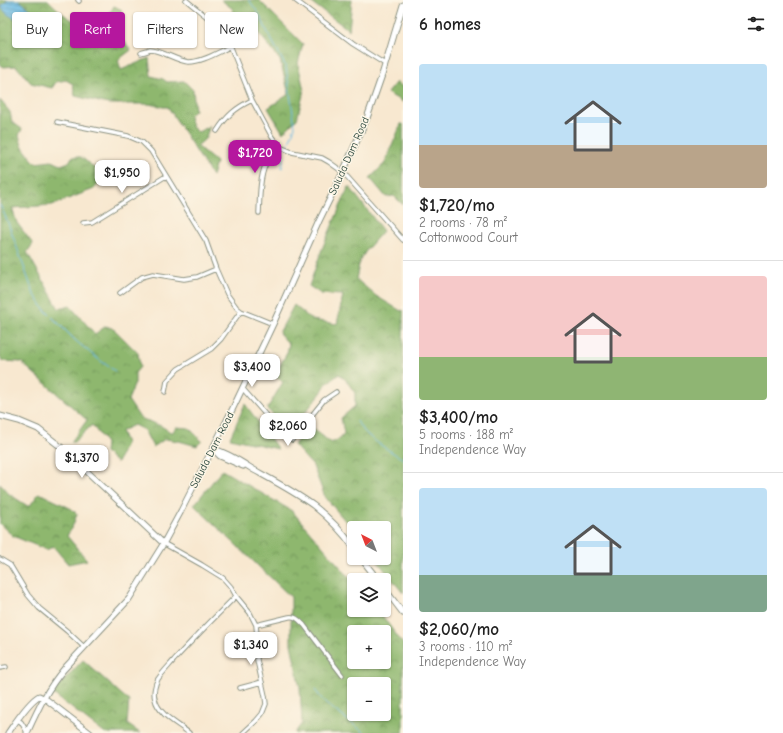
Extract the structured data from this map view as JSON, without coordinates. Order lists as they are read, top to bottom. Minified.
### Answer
{"streets":{"street":["Saluda Dam Road"]},"north":"top left","page":{"heading":"6 homes","chip":["Buy","Rent","Filters","New"],"list":[{"name":"$1,720/mo","note":"2 rooms · 78 m² · Cottonwood Court"},{"name":"$3,400/mo","note":"5 rooms · 188 m² · Independence Way"},{"name":"$2,060/mo","note":"3 rooms · 110 m² · Independence Way"}],"price":["$1,720","$1,950","$3,400","$2,060","$1,370","$1,340"],"map_buttons":["+","−"]}}
